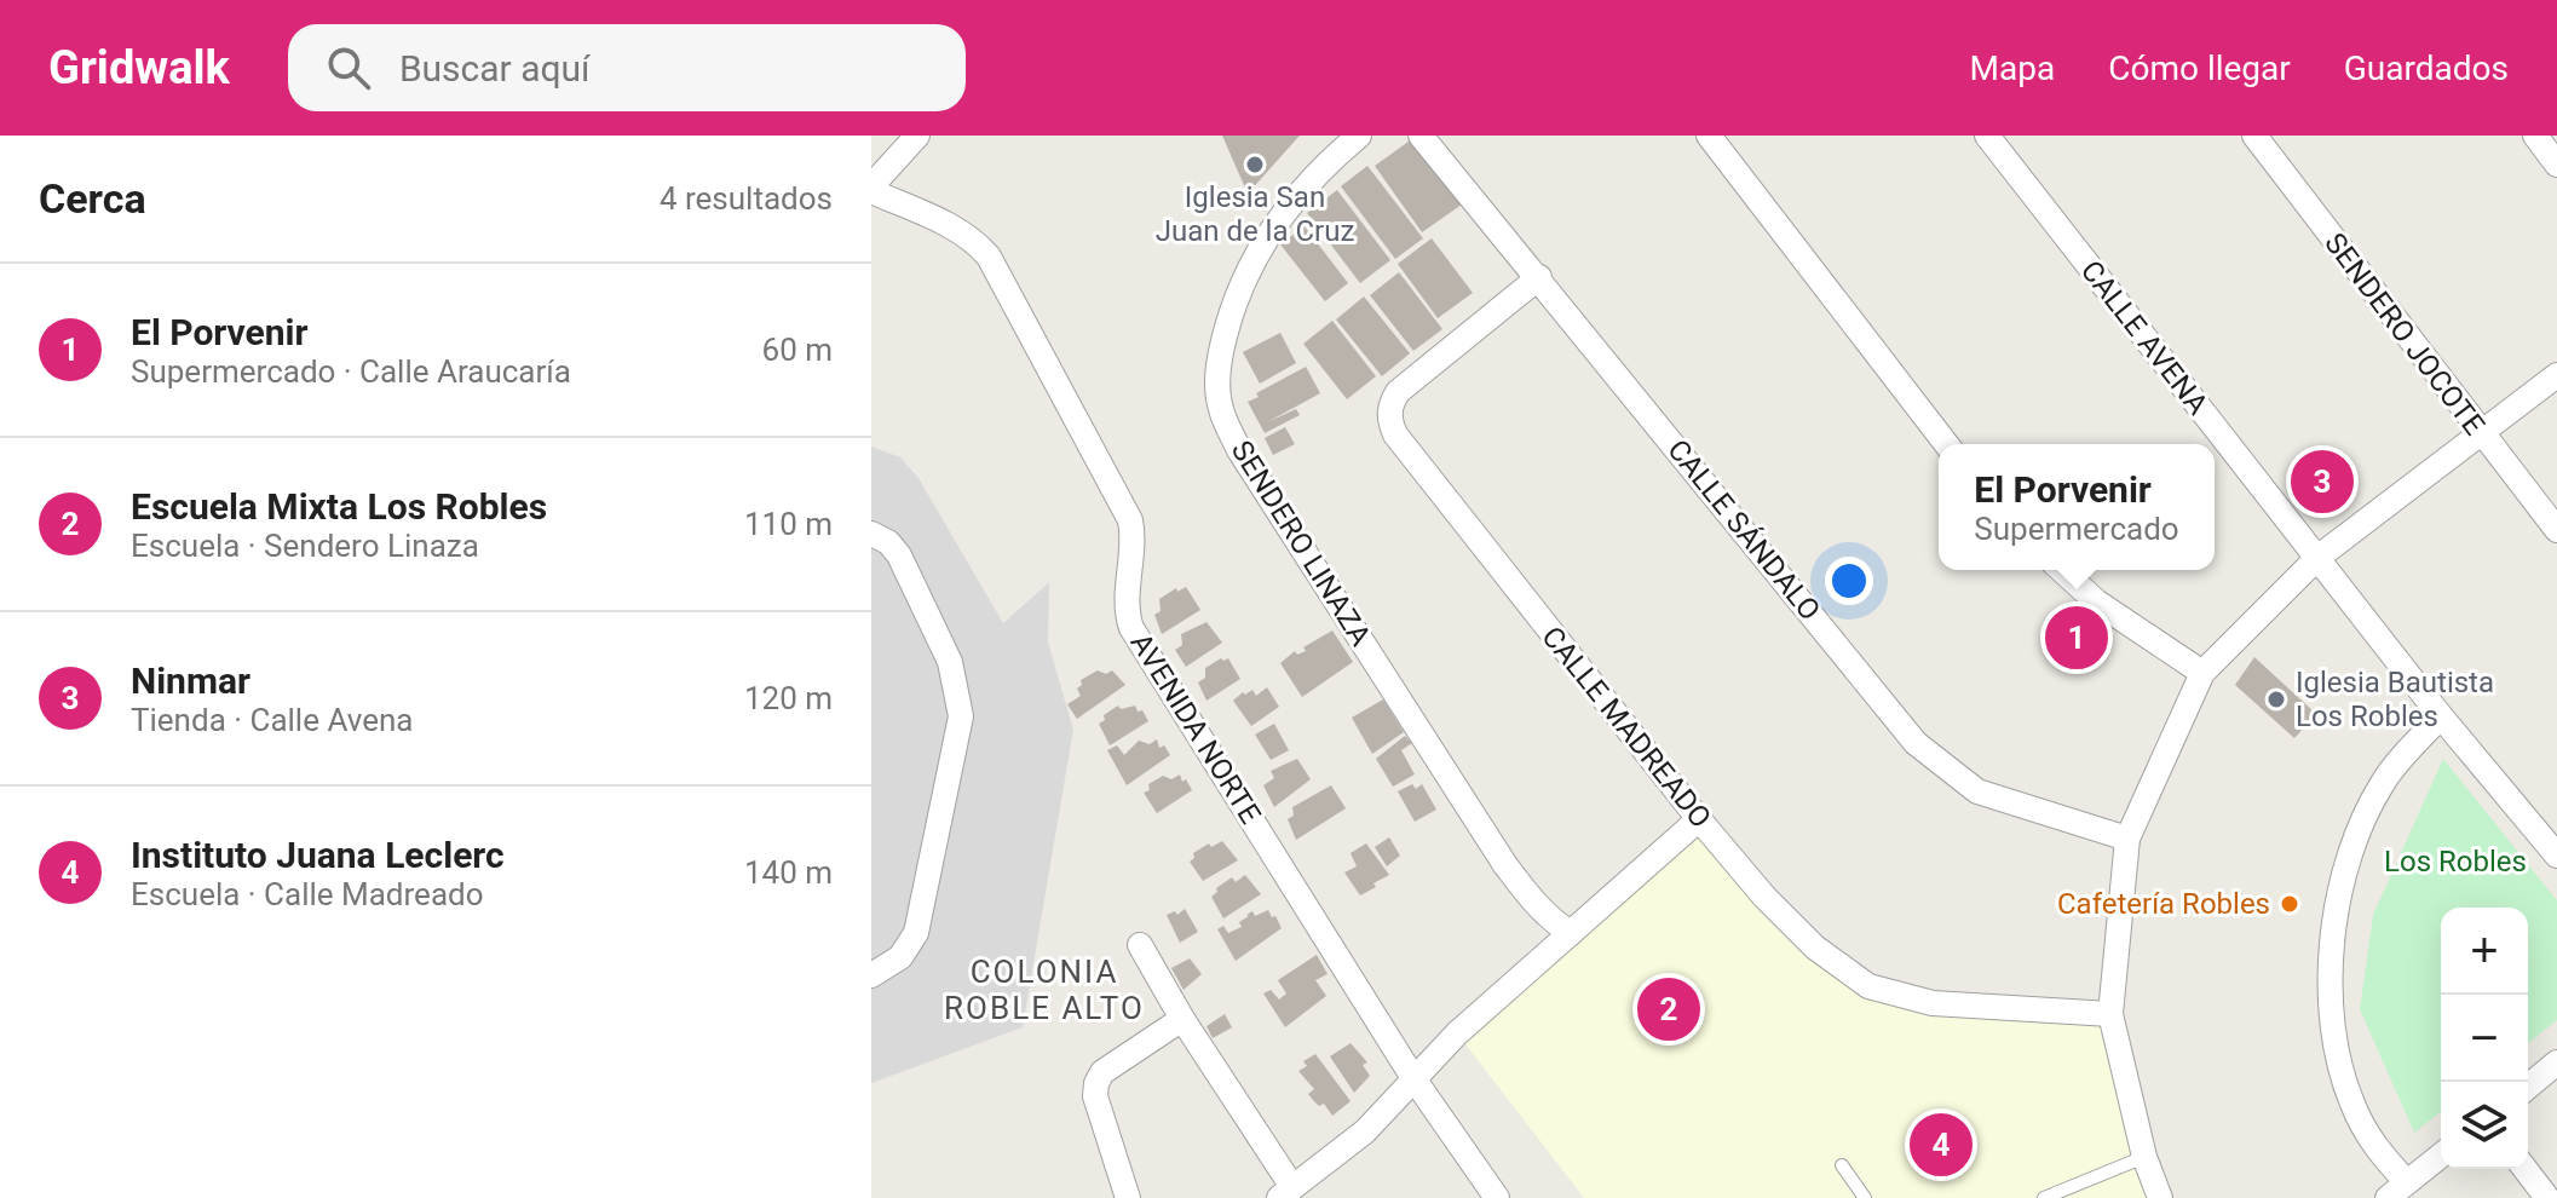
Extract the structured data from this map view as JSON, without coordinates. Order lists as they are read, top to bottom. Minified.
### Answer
{"streets":{"street":["SENDERO JOCOTE","CALLE AVENA","CALLE SÁNDALO","SENDERO LINAZA","CALLE MADREADO","AVENIDA NORTE"]},"crossings":[["CALLE SÁNDALO","CALLE MADREADO"]],"districts":["COLONIA ROBLE ALTO"],"parks":["Los Robles"],"places":["Iglesia San Juan de la Cruz","Iglesia Bautista Los Robles","Cafetería Robles"],"page":{"header":"Gridwalk","search":"Buscar aquí","nav":["Mapa","Cómo llegar","Guardados"],"heading":["Cerca","4 resultados"],"list":[{"mark":"1","name":"El Porvenir","note":"Supermercado · Calle Araucaría","value":"60 m"},{"mark":"2","name":"Escuela Mixta Los Robles","note":"Escuela · Sendero Linaza","value":"110 m"},{"mark":"3","name":"Ninmar","note":"Tienda · Calle Avena","value":"120 m"},{"mark":"4","name":"Instituto Juana Leclerc","note":"Escuela · Calle Madreado","value":"140 m"}],"popup":["El Porvenir","Supermercado"],"pins":["3","1","2","4"],"map_buttons":["+","−"]}}
